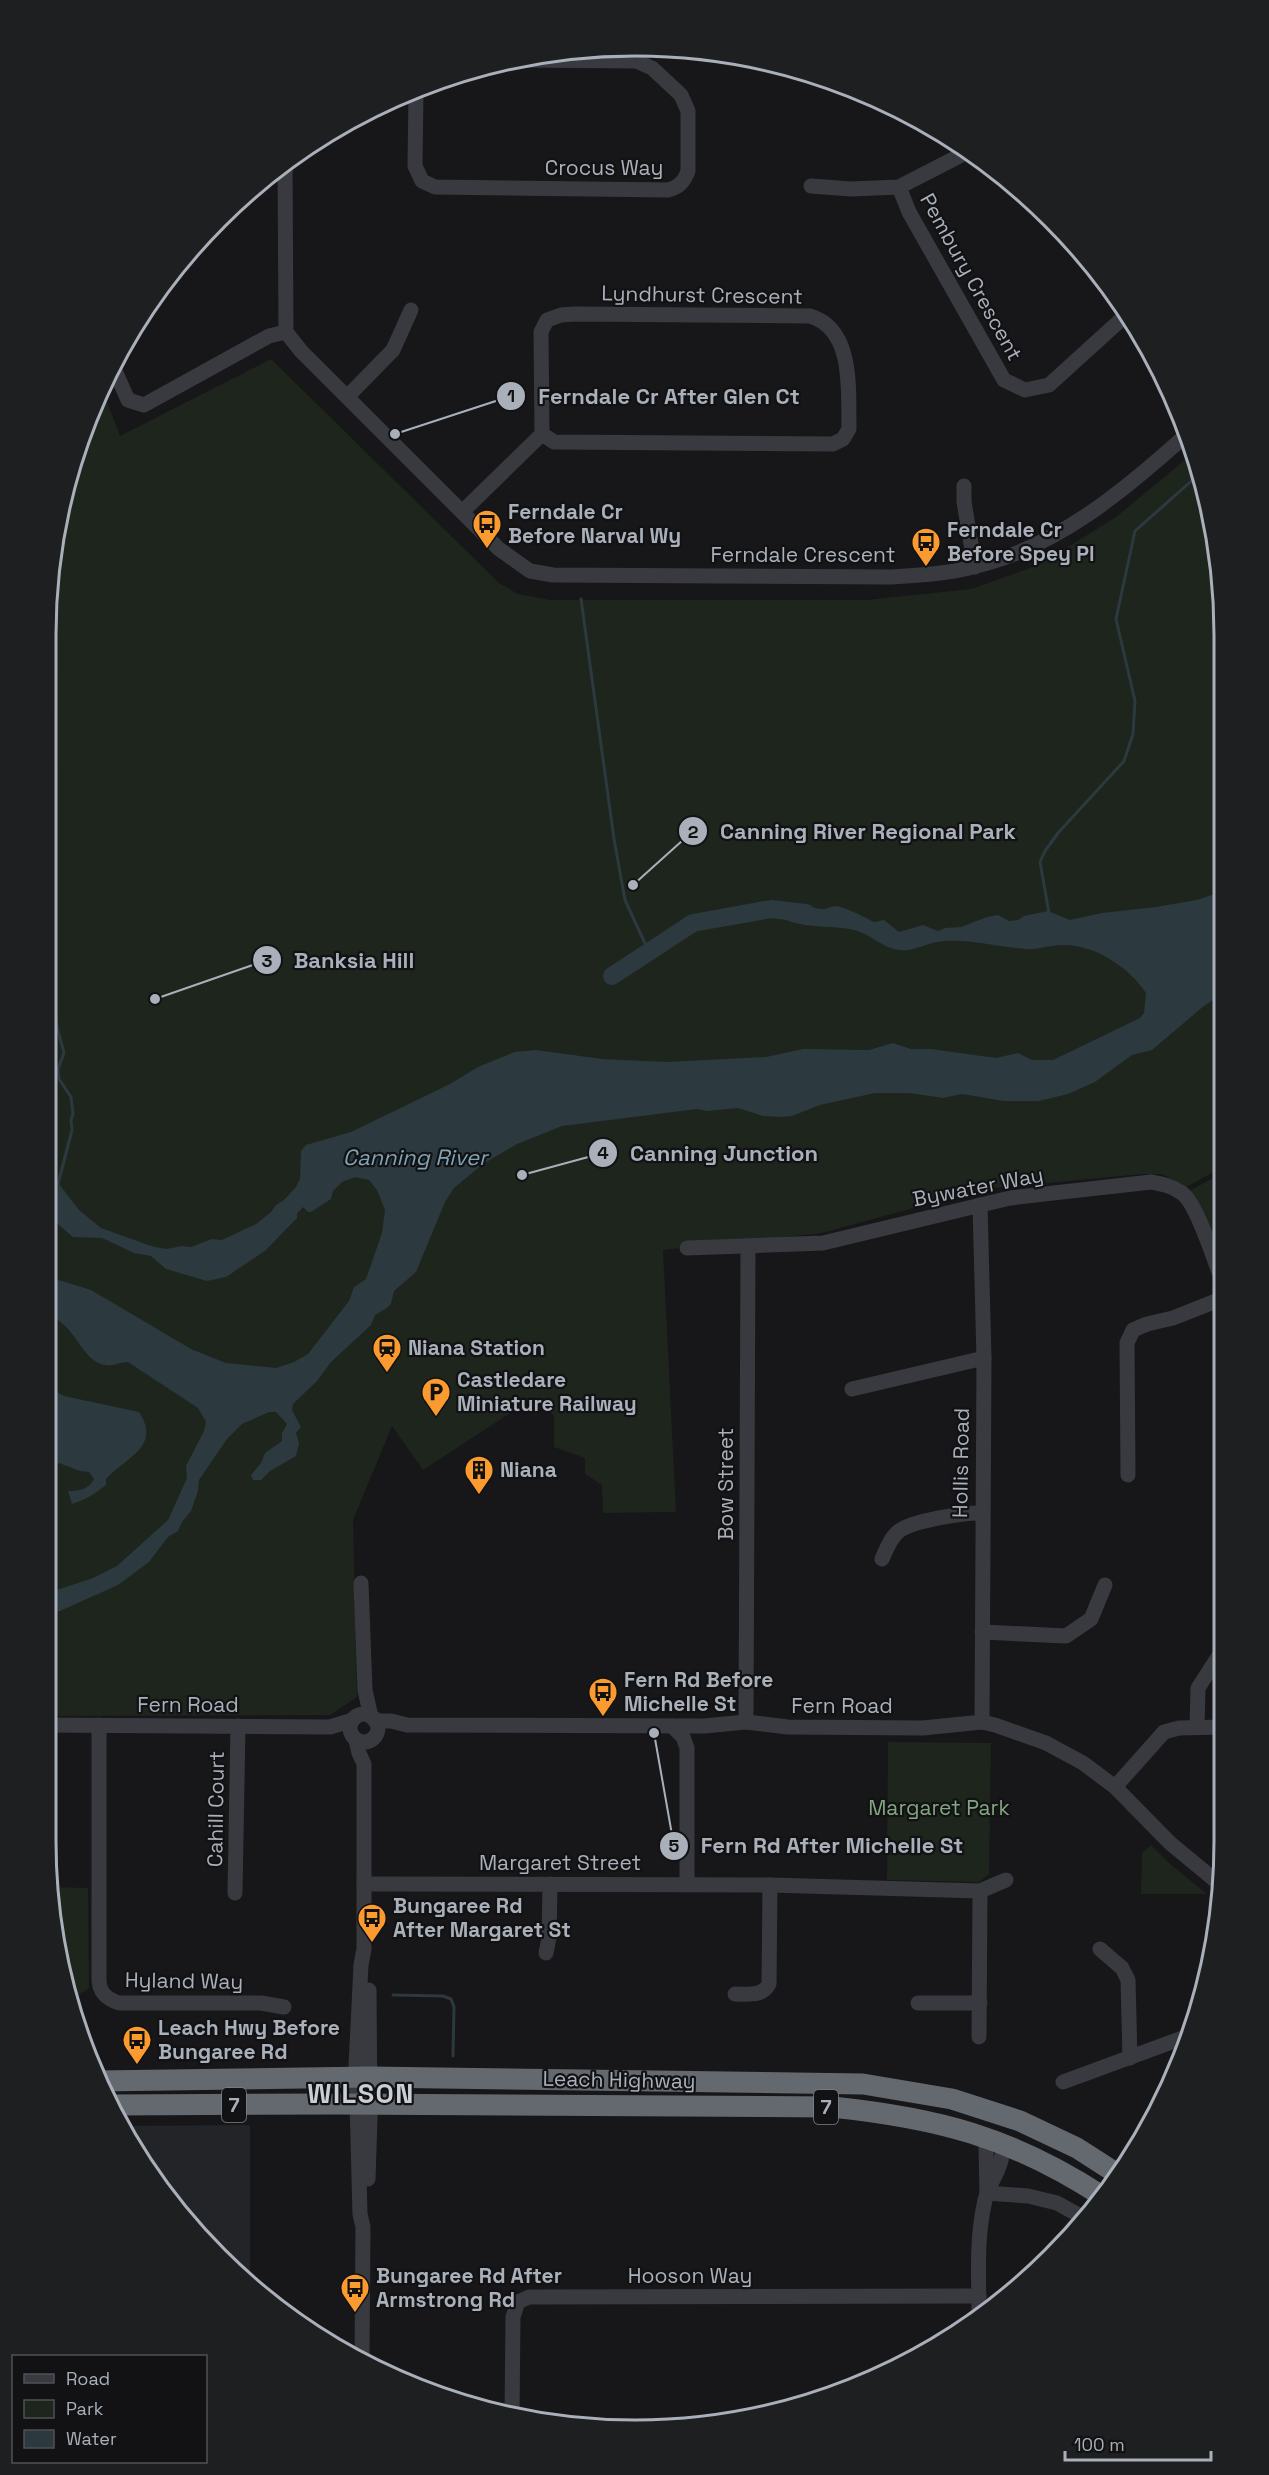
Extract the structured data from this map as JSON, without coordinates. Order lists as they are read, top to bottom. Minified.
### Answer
{"streets":{"highway":["Leach Highway","7"],"street":["Crocus Way","Pembury Crescent","Lyndhurst Crescent","Ferndale Crescent","Bywater Way","Hollis Road","Bow Street","Fern Road","Cahill Court","Margaret Street","Hyland Way","Hooson Way"]},"crossings":[["Bywater Way","Hollis Road"],["Bywater Way","Bow Street"],["Hollis Road","Fern Road"],["Bow Street","Fern Road"],["Fern Road","Cahill Court"],["Fern Road","Hyland Way"]],"districts":["WILSON"],"water":["Canning River"],"parks":["Margaret Park"],"places":{"other":["Ferndale Cr After Glen Ct","Canning River Regional Park","Banksia Hill","Canning Junction","Fern Rd After Michelle St"],"bus stop":["Ferndale Cr Before Narval Wy","Ferndale Cr Before Spey Pl","Fern Rd Before Michelle St","Bungaree Rd After Margaret St","Leach Hwy Before Bungaree Rd","Bungaree Rd After Armstrong Rd"],"station":["Niana Station"],"parking":["Castledare Miniature Railway"],"building":["Niana"]},"legend":["Road","Park","Water"],"scale_bar":"100 m"}
